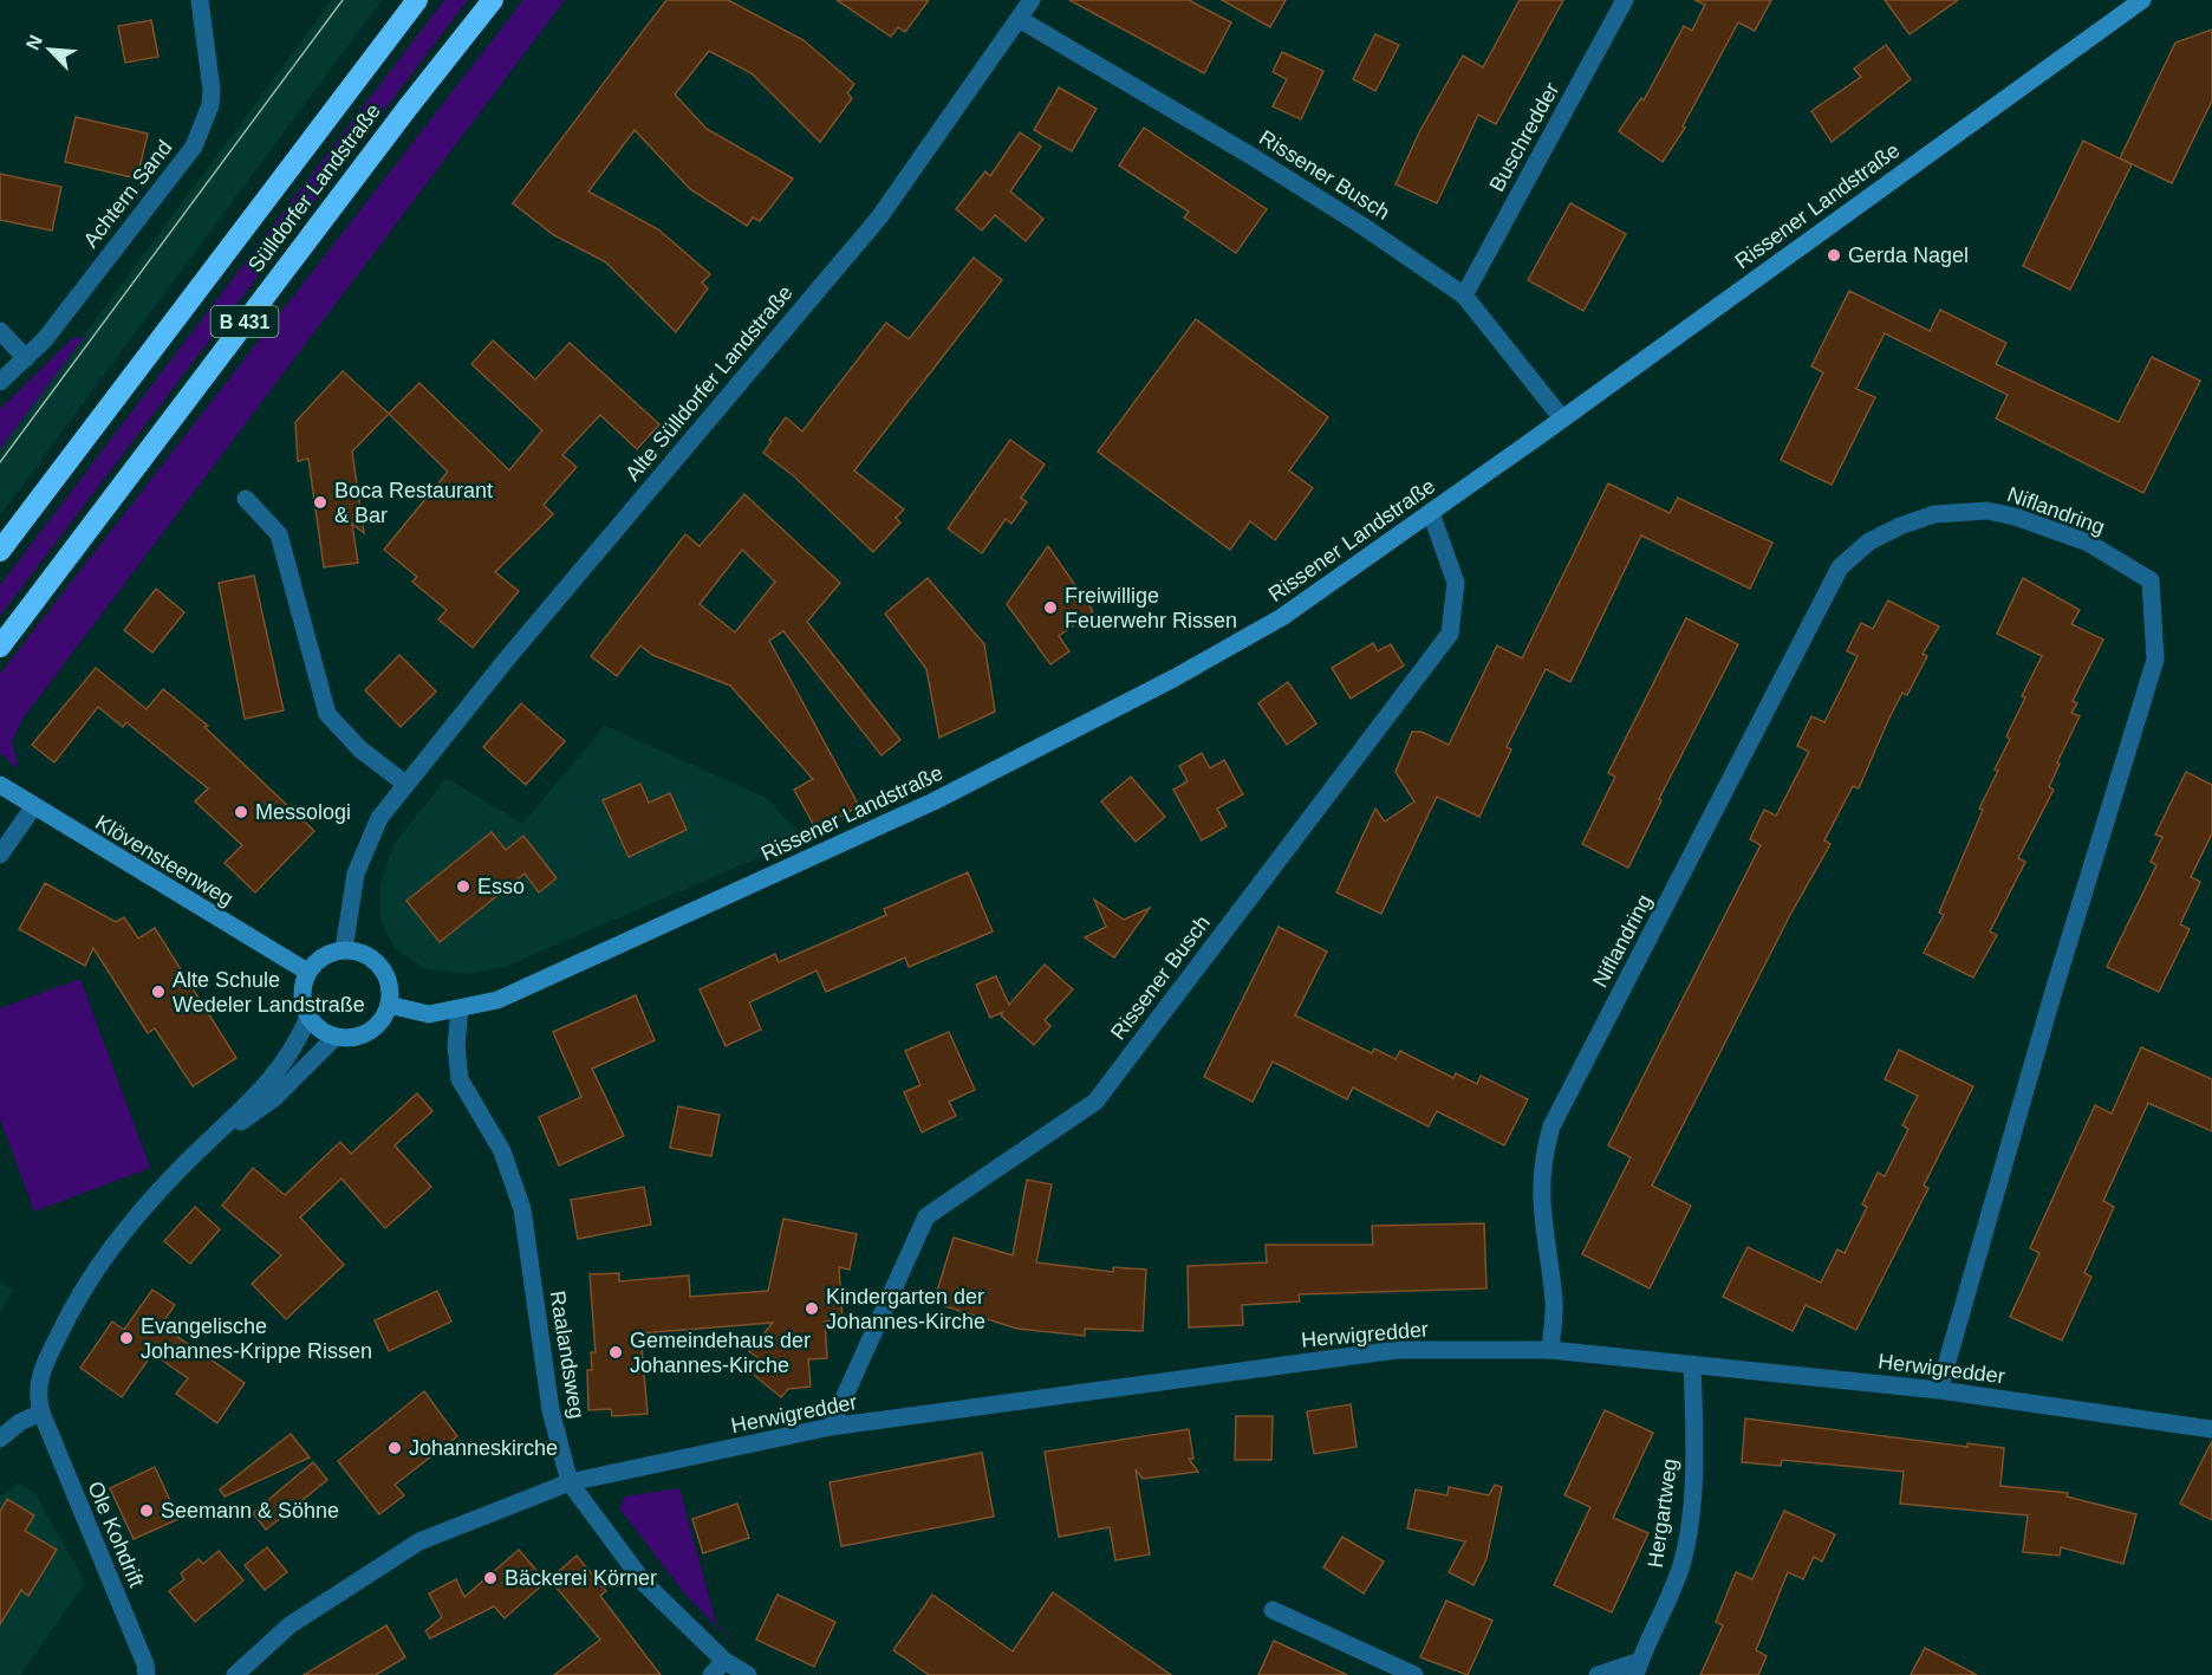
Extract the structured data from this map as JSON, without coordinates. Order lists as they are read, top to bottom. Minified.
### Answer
{"streets":{"highway":["Sülldorfer Landstraße","B 431"],"street":["Buschredder","Rissener Busch","Achtern Sand","Rissener Landstraße","Alte Sülldorfer Landstraße","Niflandring","Klövensteenweg","Herwigredder","Raalandsweg","Hergartweg","Ole Kohdrift"]},"crossings":[["Buschredder","Rissener Busch"],["Rissener Busch","Rissener Landstraße"],["Rissener Busch","Alte Sülldorfer Landstraße"],["Rissener Busch","Herwigredder"],["Rissener Landstraße","Alte Sülldorfer Landstraße"],["Rissener Landstraße","Klövensteenweg"],["Rissener Landstraße","Raalandsweg"],["Alte Sülldorfer Landstraße","Klövensteenweg"],["Niflandring","Herwigredder"],["Herwigredder","Raalandsweg"],["Herwigredder","Hergartweg"]],"places":["Gerda Nagel","Boca Restaurant & Bar","Freiwillige Feuerwehr Rissen","Messologi","Esso","Alte Schule Wedeler Landstraße","Kindergarten der Johannes-Kirche","Evangelische Johannes-Krippe Rissen","Gemeindehaus der Johannes-Kirche","Johanneskirche","Seemann & Söhne","Bäckerei Körner"],"north":"top left"}
